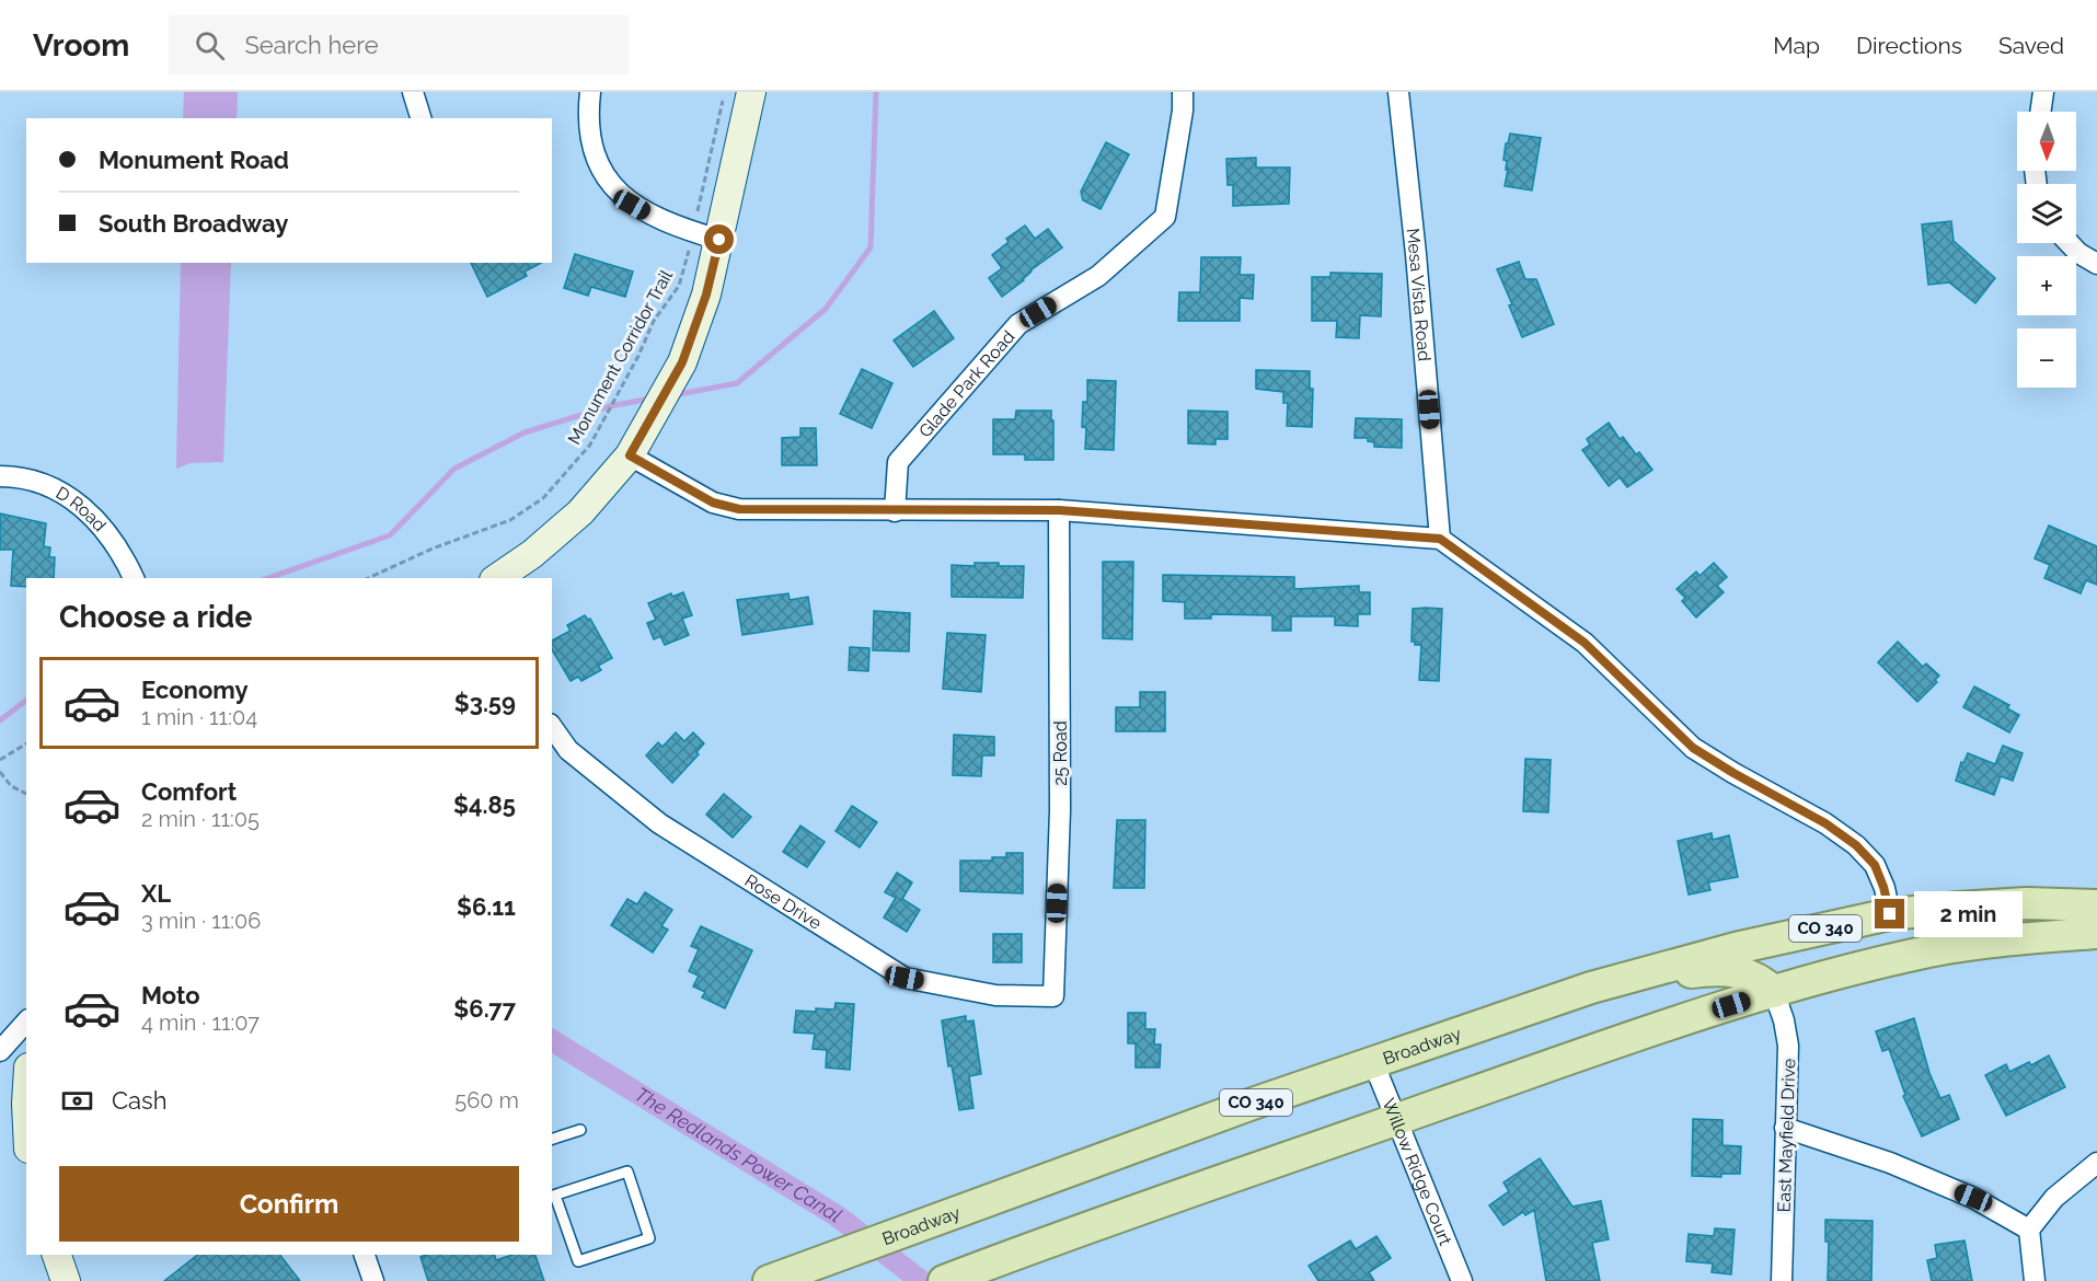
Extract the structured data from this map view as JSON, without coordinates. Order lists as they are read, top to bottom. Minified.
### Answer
{"streets":{"main road":["CO 340","Broadway"],"street":["Mesa Vista Road","Glade Park Road","D Road","25 Road","Rose Drive","East Mayfield Drive","Willow Ridge Court"],"path":["Monument Corridor Trail"]},"crossings":[["25 Road","Rose Drive"],["CO 340","East Mayfield Drive"],["CO 340","Willow Ridge Court"],["Broadway","Willow Ridge Court"]],"water":["The Redlands Power Canal"],"north":"bottom","page":{"header":"Vroom","search":"Search here","nav":["Map","Directions","Saved"],"map_buttons":["+","−"],"banner":["Monument Road","South Broadway"],"heading":"Choose a ride","list":[{"name":"Economy","note":"1 min · 11:04","value":"$3.59"},{"name":"Comfort","note":"2 min · 11:05","value":"$4.85"},{"name":"XL","note":"3 min · 11:06","value":"$6.11"},{"name":"Moto","note":"4 min · 11:07","value":"$6.77"}],"bubble":"2 min","pay":["Cash","560 m"],"buttons":"Confirm"}}
